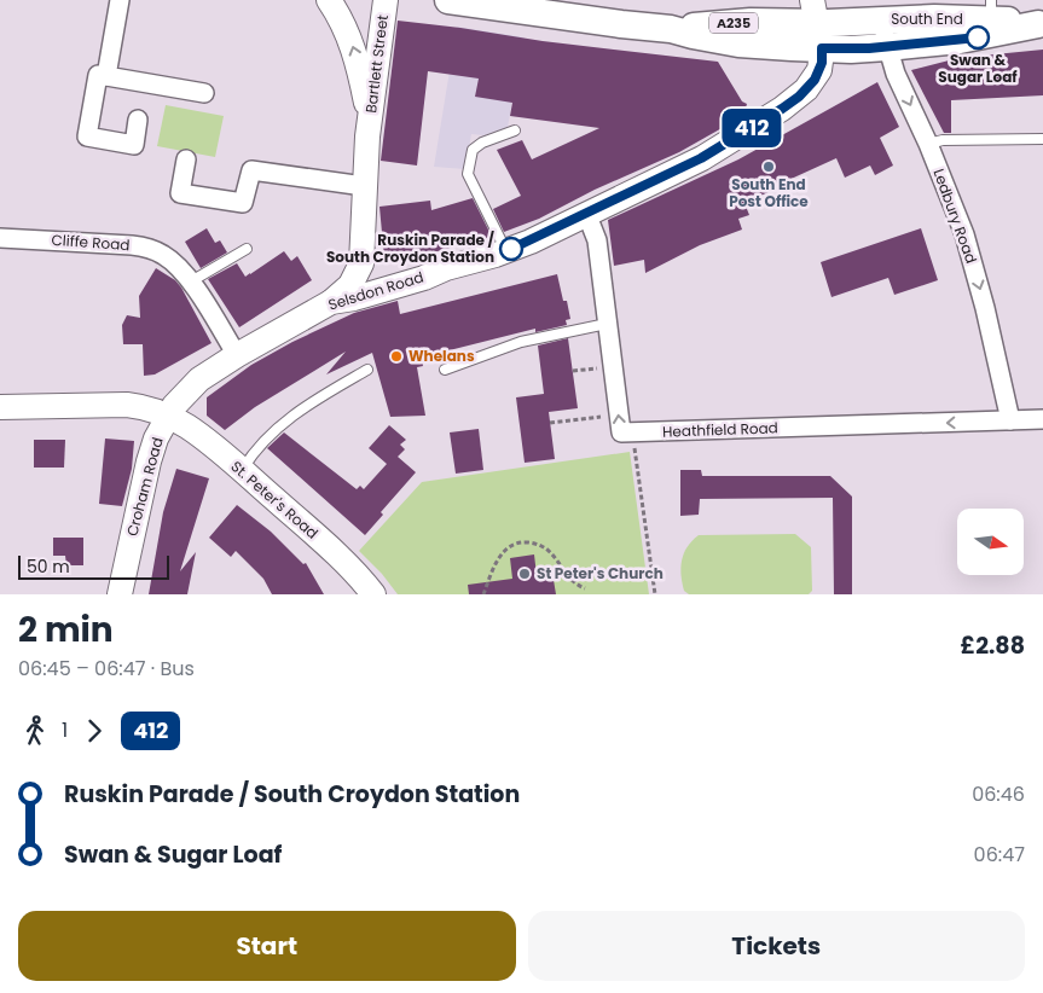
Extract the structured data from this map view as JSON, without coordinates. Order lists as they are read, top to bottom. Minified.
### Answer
{"streets":{"main road":["South End","A235","Bartlett Street","Selsdon Road","Croham Road","St. Peter's Road"],"street":["Ledbury Road","Cliffe Road","Heathfield Road"]},"crossings":[["South End","A235"],["South End","Ledbury Road"],["South End","Selsdon Road"],["A235","Selsdon Road"],["Bartlett Street","Selsdon Road"],["Ledbury Road","Heathfield Road"],["Cliffe Road","Selsdon Road"],["Selsdon Road","Croham Road"],["Selsdon Road","St. Peter's Road"],["Croham Road","St. Peter's Road"]],"one_way":["Ledbury Road","Heathfield Road"],"places":["Swan & Sugar Loaf","South End Post Office","Ruskin Parade / South Croydon Station","Whelans","St Peter's Church"],"lines":["bus line 412"],"scale_bar":"50 m","north":"right","page":{"on_map":"412","scale":"50 m","heading":["2 min","06:45 – 06:47 · Bus","£2.88"],"legs":["1","412"],"list":[{"name":"Ruskin Parade / South Croydon Station","value":"06:46"},{"name":"Swan & Sugar Loaf","value":"06:47"}],"buttons":["Start","Tickets"]}}
